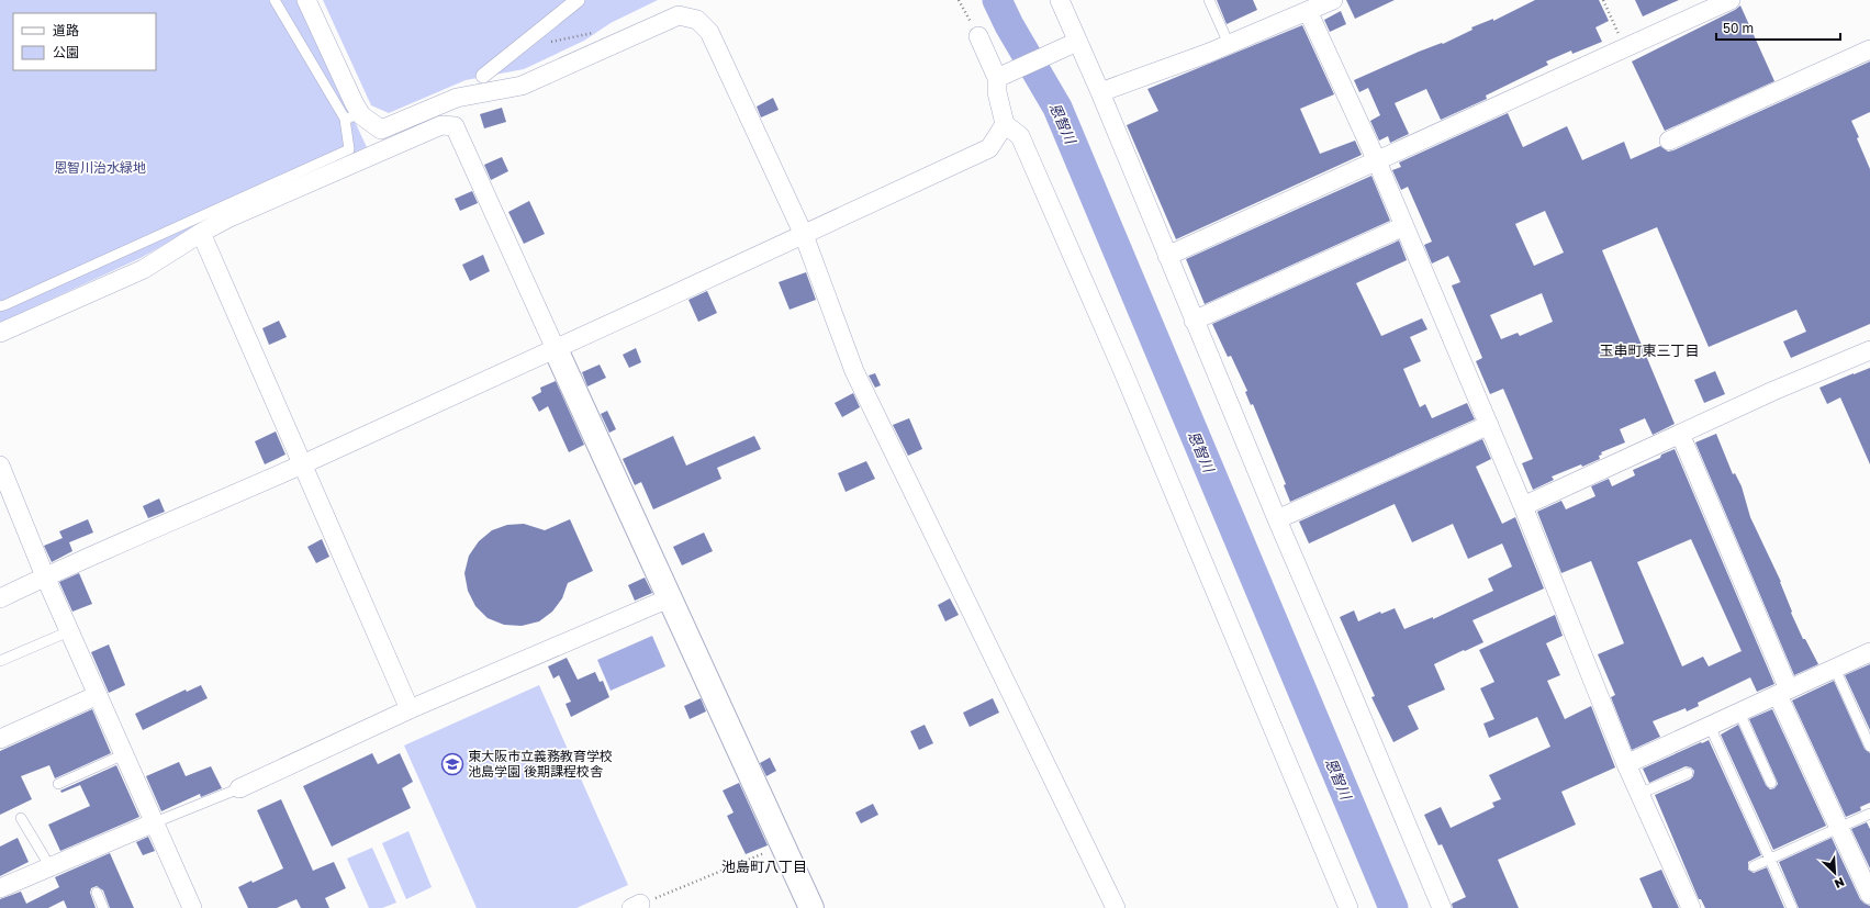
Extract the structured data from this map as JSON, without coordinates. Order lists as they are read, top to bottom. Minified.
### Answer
{"districts":["玉串町東三丁目","池島町八丁目"],"water":["恩智川"],"parks":["恩智川治水緑地"],"places":{"school or university":["東大阪市立義務教育学校 池島学園 後期課程校舎"]},"legend":["道路","公園"],"scale_bar":"50 m","north":"bottom right"}
